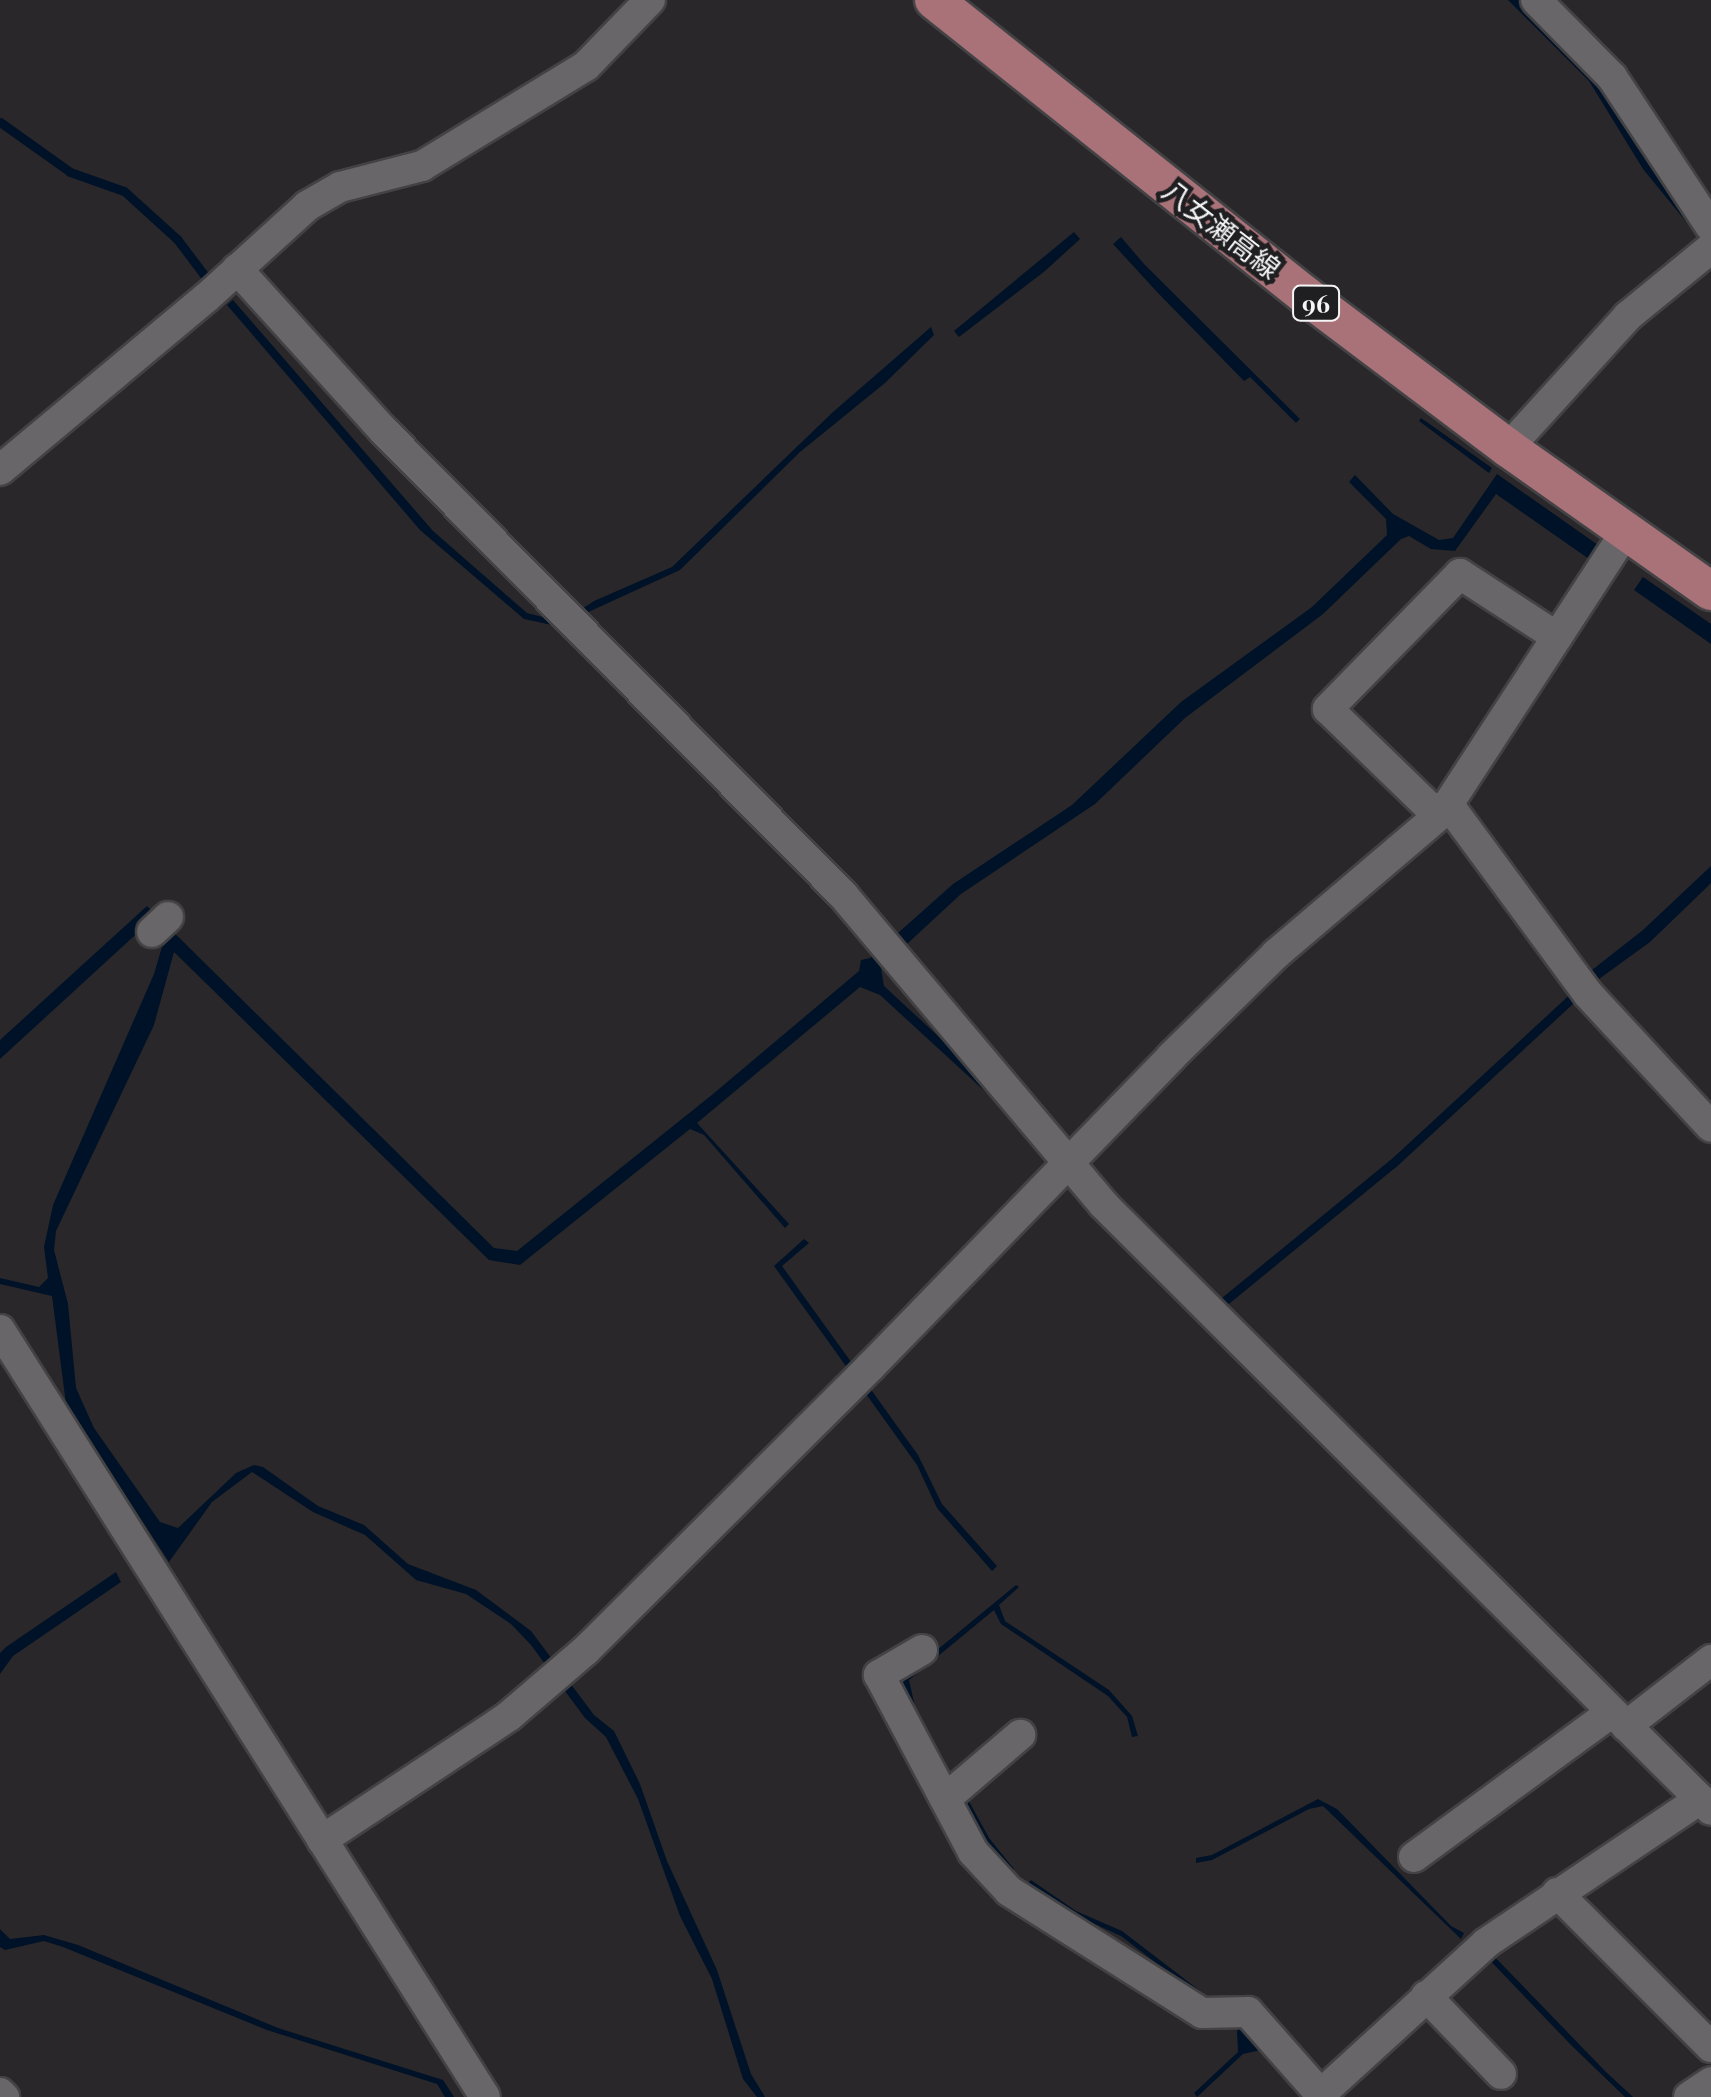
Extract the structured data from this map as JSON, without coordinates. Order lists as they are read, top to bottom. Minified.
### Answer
{"streets":{"main road":["八女瀬高線","96"]}}
